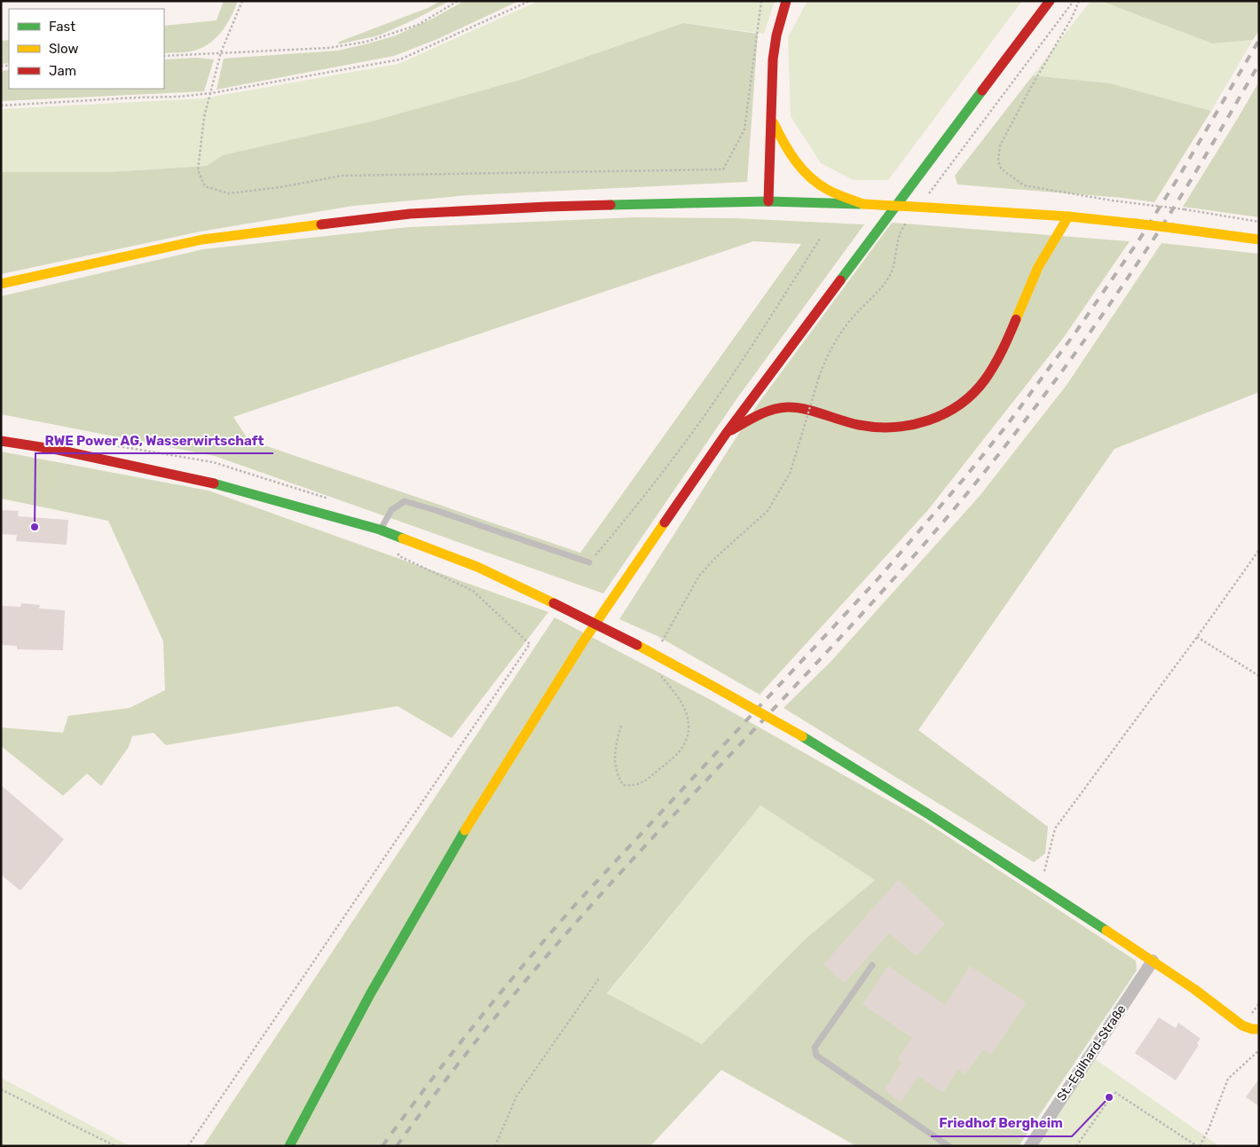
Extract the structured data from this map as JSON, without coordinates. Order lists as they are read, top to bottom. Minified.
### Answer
{"streets":{"street":["St.-Egilhard-Straße"]},"places":["RWE Power AG, Wasserwirtschaft","Friedhof Bergheim"],"legend":["Fast","Slow","Jam"]}
